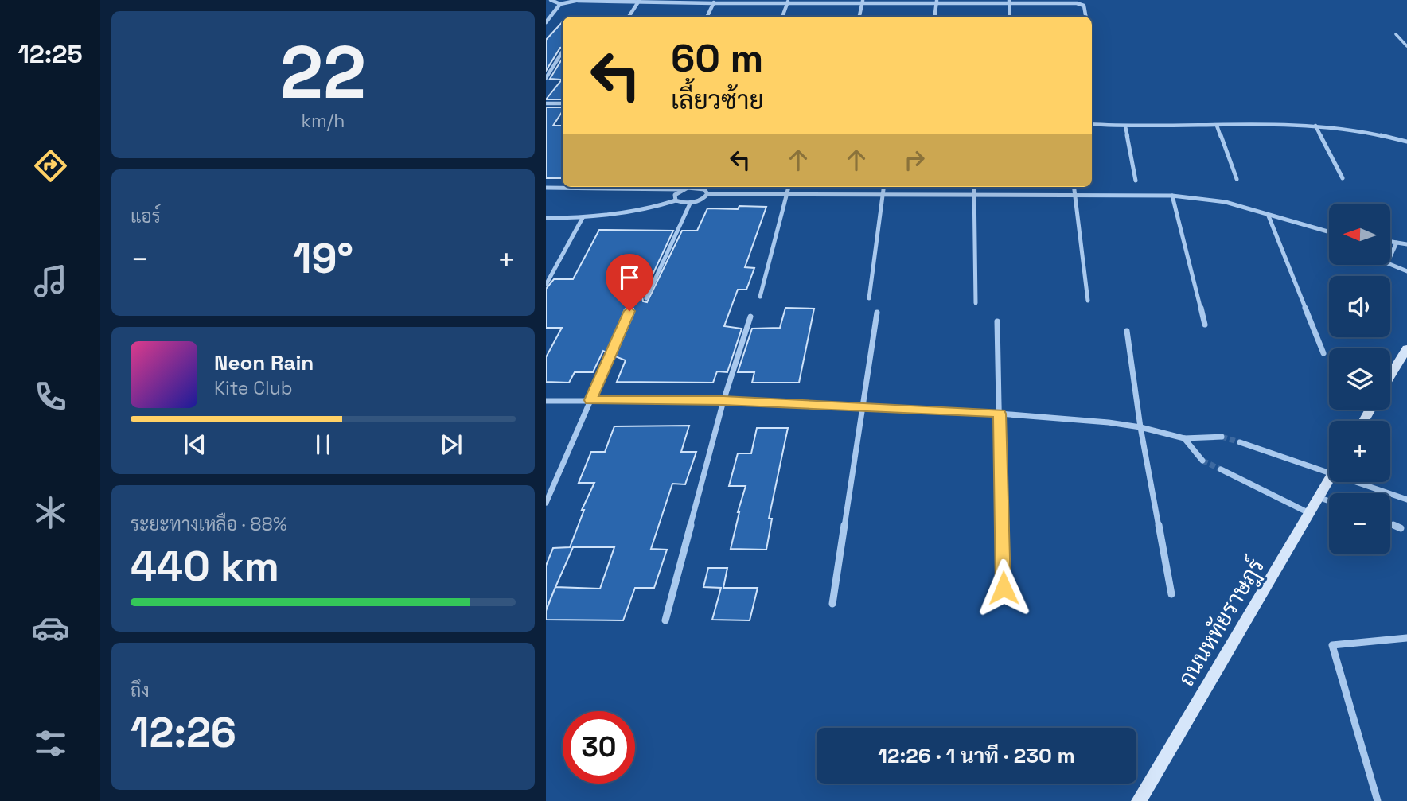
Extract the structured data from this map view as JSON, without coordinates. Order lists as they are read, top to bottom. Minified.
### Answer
{"streets":{"main road":["ถนนหทัยราษฎร์"]},"north":"left","page":{"tabs":"12:25","tile":[["22","km/h"],"แอร์",["ระยะทางเหลือ · 88%","440 km"],["ถึง","12:26"]],"turn":["60 m","เลี้ยวซ้าย"],"map_buttons":["+","−"],"heat":["−","19°","+"],"song":["Neon Rain","Kite Club"],"limit":"30","trip":"12:26 · 1 นาที · 230 m"}}
